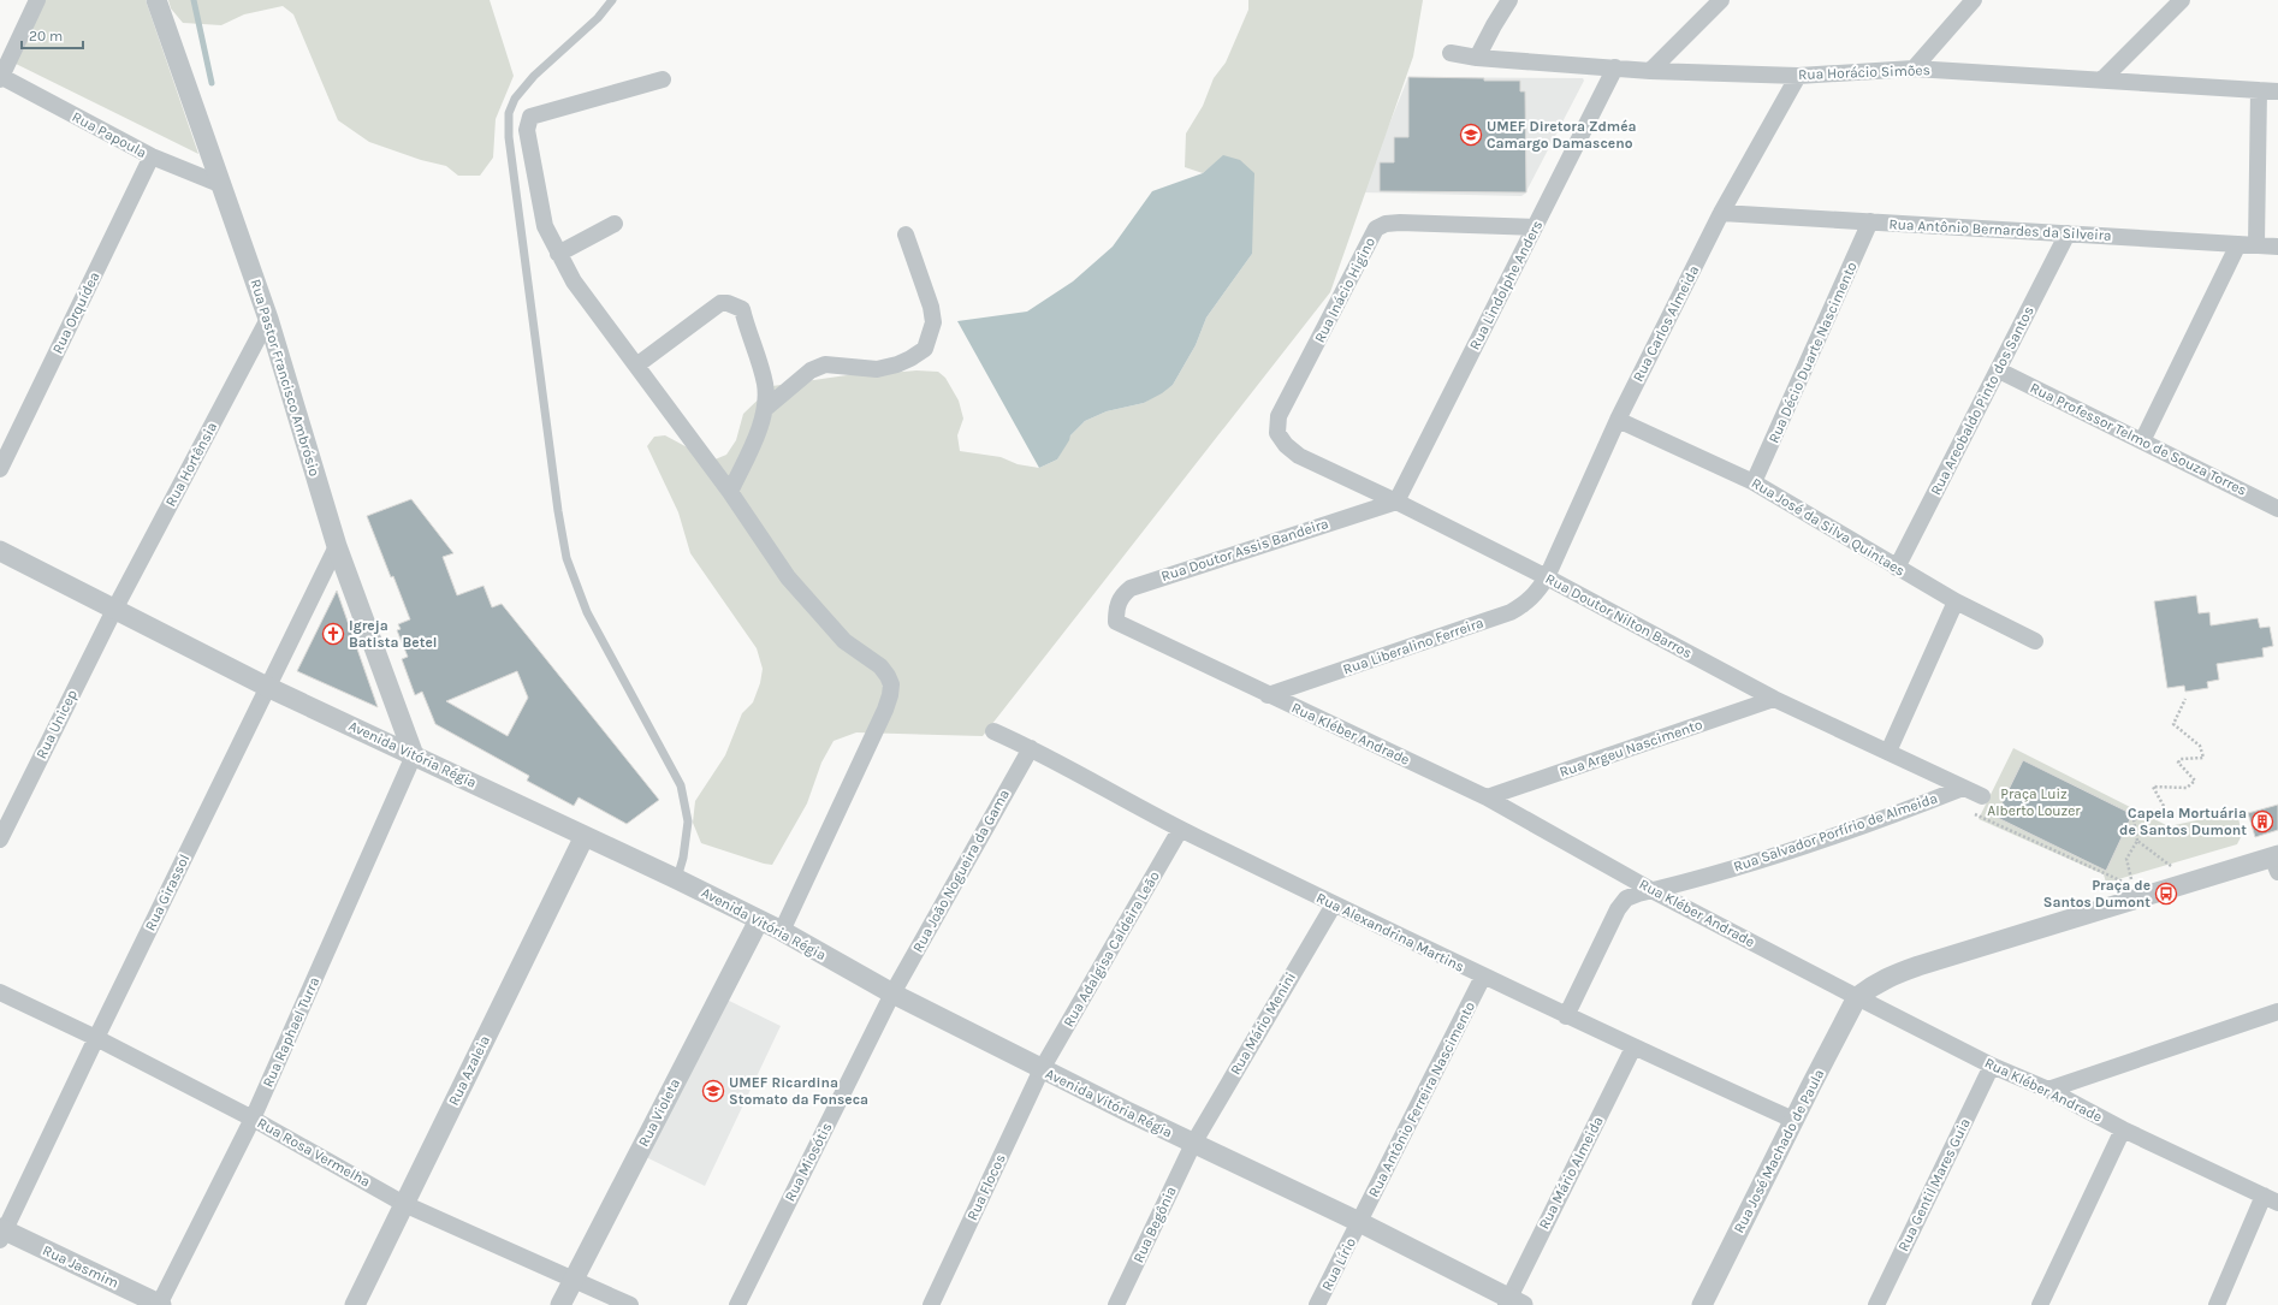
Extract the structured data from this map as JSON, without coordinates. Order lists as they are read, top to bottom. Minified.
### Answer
{"streets":{"street":["Rua Horácio Simões","Rua Papoula","Rua Antônio Bernardes da Silveira","Rua Lindolphe Anders","Rua Inácio Higino","Rua Orquídea","Rua Carlos Almeida","Rua Décio Duarte Nascimento","Rua Pastor Francisco Ambrósio","Rua Areobaldo Pinto dos Santos","Rua Professor Telmo de Souza Torres","Rua Hortênsia","Rua José da Silva Quintaes","Rua Doutor Assis Bandeira","Rua Doutor Nilton Barros","Rua Liberalino Ferreira","Rua Unicep","Rua Kléber Andrade","Rua Argeu Nascimento","Avenida Vitória Régia","Rua Salvador Porfírio de Almeida","Rua João Nogueira da Gama","Rua Girassol","Rua Alexandrina Martins","Rua Adalgisa Caldeira Leão","Rua Mário Menini","Rua Raphael Turra","Rua Azaleia","Rua Antônio Ferreira Nascimento","Rua Violeta","Rua José Machado de Paula","Rua Rosa Vermelha","Rua Miosótis","Rua Mário Almeida","Rua Gentil Mares Guia","Rua Flocos","Rua Begônia","Rua Lírio","Rua Jasmim"]},"crossings":[["Rua Horácio Simões","Rua Lindolphe Anders"],["Rua Horácio Simões","Rua Carlos Almeida"],["Rua Papoula","Rua Orquídea"],["Rua Papoula","Rua Pastor Francisco Ambrósio"],["Rua Antônio Bernardes da Silveira","Rua Carlos Almeida"],["Rua Antônio Bernardes da Silveira","Rua Décio Duarte Nascimento"],["Rua Antônio Bernardes da Silveira","Rua Areobaldo Pinto dos Santos"],["Rua Lindolphe Anders","Rua Inácio Higino"],["Rua Lindolphe Anders","Rua Doutor Assis Bandeira"],["Rua Lindolphe Anders","Rua Doutor Nilton Barros"],["Rua Inácio Higino","Rua Doutor Nilton Barros"],["Rua Carlos Almeida","Rua José da Silva Quintaes"],["Rua Carlos Almeida","Rua Doutor Nilton Barros"],["Rua Carlos Almeida","Rua Liberalino Ferreira"],["Rua Décio Duarte Nascimento","Rua José da Silva Quintaes"],["Rua Pastor Francisco Ambrósio","Rua Hortênsia"],["Rua Pastor Francisco Ambrósio","Avenida Vitória Régia"],["Rua Pastor Francisco Ambrósio","Rua Girassol"],["Rua Pastor Francisco Ambrósio","Rua Raphael Turra"],["Rua Areobaldo Pinto dos Santos","Rua Professor Telmo de Souza Torres"],["Rua Areobaldo Pinto dos Santos","Rua José da Silva Quintaes"],["Rua Hortênsia","Rua Unicep"],["Rua Hortênsia","Avenida Vitória Régia"],["Rua Doutor Assis Bandeira","Rua Doutor Nilton Barros"],["Rua Doutor Assis Bandeira","Rua Kléber Andrade"],["Rua Doutor Nilton Barros","Rua Liberalino Ferreira"],["Rua Doutor Nilton Barros","Rua Argeu Nascimento"],["Rua Doutor Nilton Barros","Rua Salvador Porfírio de Almeida"],["Rua Liberalino Ferreira","Rua Kléber Andrade"],["Rua Unicep","Avenida Vitória Régia"],["Rua Kléber Andrade","Rua Argeu Nascimento"],["Rua Kléber Andrade","Rua Salvador Porfírio de Almeida"],["Rua Kléber Andrade","Rua José Machado de Paula"],["Rua Kléber Andrade","Rua Gentil Mares Guia"],["Avenida Vitória Régia","Rua João Nogueira da Gama"],["Avenida Vitória Régia","Rua Girassol"],["Avenida Vitória Régia","Rua Adalgisa Caldeira Leão"],["Avenida Vitória Régia","Rua Mário Menini"],["Avenida Vitória Régia","Rua Raphael Turra"],["Avenida Vitória Régia","Rua Azaleia"],["Avenida Vitória Régia","Rua Antônio Ferreira Nascimento"],["Avenida Vitória Régia","Rua Violeta"],["Avenida Vitória Régia","Rua Miosótis"],["Avenida Vitória Régia","Rua Mário Almeida"],["Avenida Vitória Régia","Rua Flocos"],["Avenida Vitória Régia","Rua Begônia"],["Avenida Vitória Régia","Rua Lírio"],["Rua Salvador Porfírio de Almeida","Rua Alexandrina Martins"],["Rua João Nogueira da Gama","Rua Alexandrina Martins"],["Rua João Nogueira da Gama","Rua Miosótis"],["Rua Girassol","Rua Rosa Vermelha"],["Rua Girassol","Rua Jasmim"],["Rua Alexandrina Martins","Rua Adalgisa Caldeira Leão"],["Rua Alexandrina Martins","Rua Mário Menini"],["Rua Alexandrina Martins","Rua Antônio Ferreira Nascimento"],["Rua Alexandrina Martins","Rua José Machado de Paula"],["Rua Alexandrina Martins","Rua Mário Almeida"],["Rua Adalgisa Caldeira Leão","Rua Flocos"],["Rua Mário Menini","Rua Begônia"],["Rua Raphael Turra","Rua Rosa Vermelha"],["Rua Raphael Turra","Rua Jasmim"],["Rua Azaleia","Rua Rosa Vermelha"],["Rua Antônio Ferreira Nascimento","Rua Lírio"],["Rua Violeta","Rua Rosa Vermelha"]],"parks":["Praça Luiz Alberto Louzer"],"places":{"school or university":["UMEF Diretora Zdméa Camargo Damasceno","UMEF Ricardina Stomato da Fonseca"],"church":["Igreja Batista Betel"],"building":["Capela Mortuária de Santos Dumont"],"bus stop":["Praça de Santos Dumont"]},"scale_bar":"20 m"}
